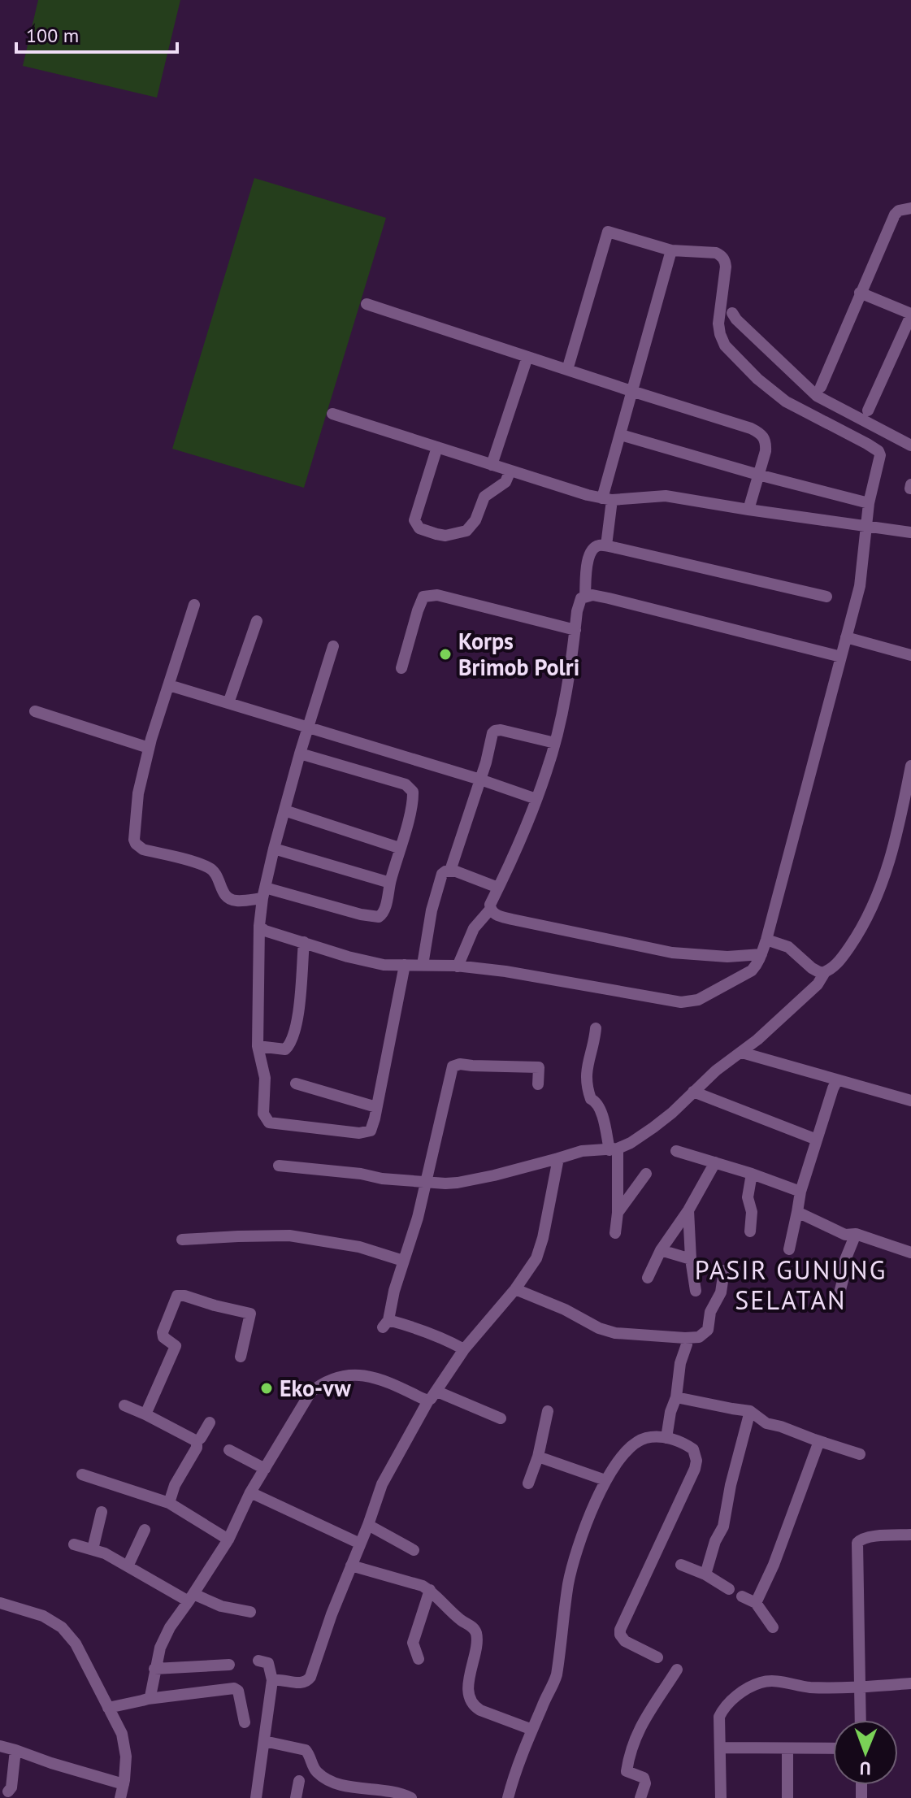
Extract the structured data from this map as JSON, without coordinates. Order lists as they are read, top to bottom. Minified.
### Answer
{"districts":["PASIR GUNUNG SELATAN"],"places":["Korps Brimob Polri","Eko-vw"],"scale_bar":"100 m","north":"bottom"}
